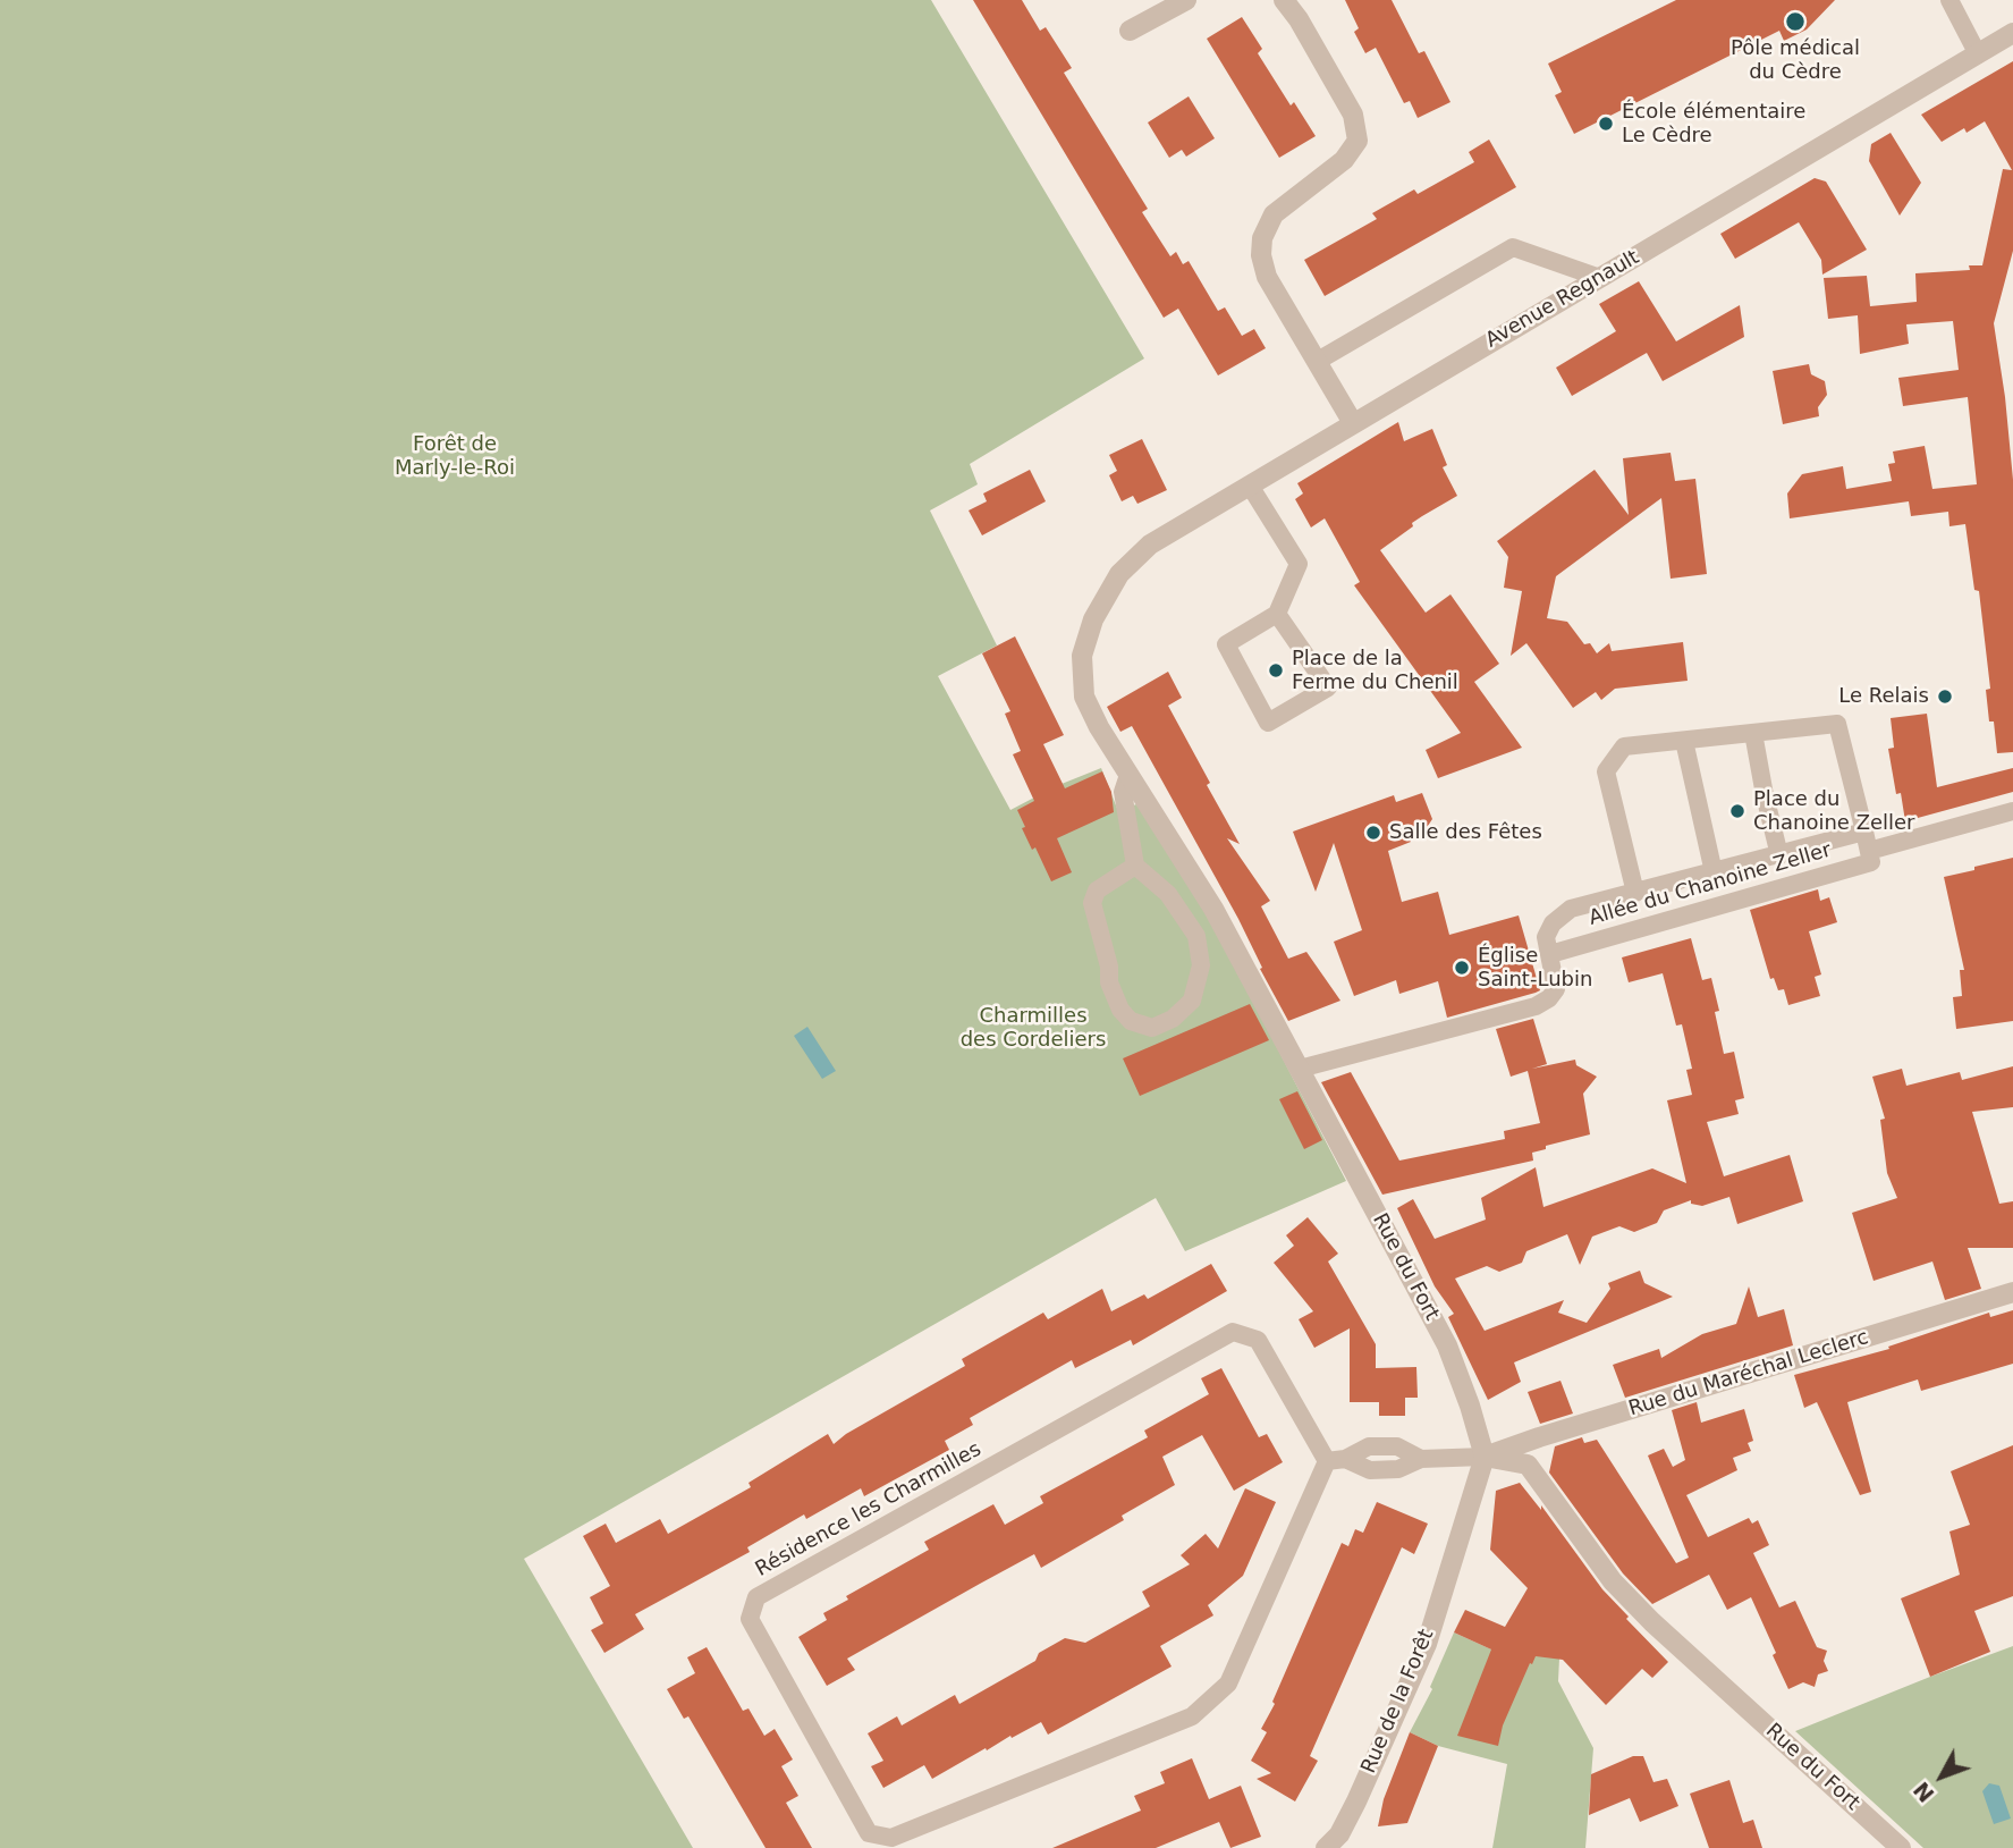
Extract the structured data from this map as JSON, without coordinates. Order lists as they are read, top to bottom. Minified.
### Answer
{"streets":{"street":["Avenue Regnault","Rue du Fort","Rue du Maréchal Leclerc","Rue de la Forêt"],"lane":["Allée du Chanoine Zeller","Résidence les Charmilles"]},"crossings":[["Avenue Regnault","Rue du Fort"],["Rue du Fort","Rue du Maréchal Leclerc"],["Rue du Fort","Rue de la Forêt"],["Rue du Maréchal Leclerc","Rue de la Forêt"]],"parks":["Forêt de Marly-le-Roi","Charmilles des Cordeliers"],"places":["Pôle médical du Cèdre","École élémentaire Le Cèdre","Place de la Ferme du Chenil","Le Relais","Place du Chanoine Zeller","Salle des Fêtes","Église Saint-Lubin"],"north":"bottom left"}
